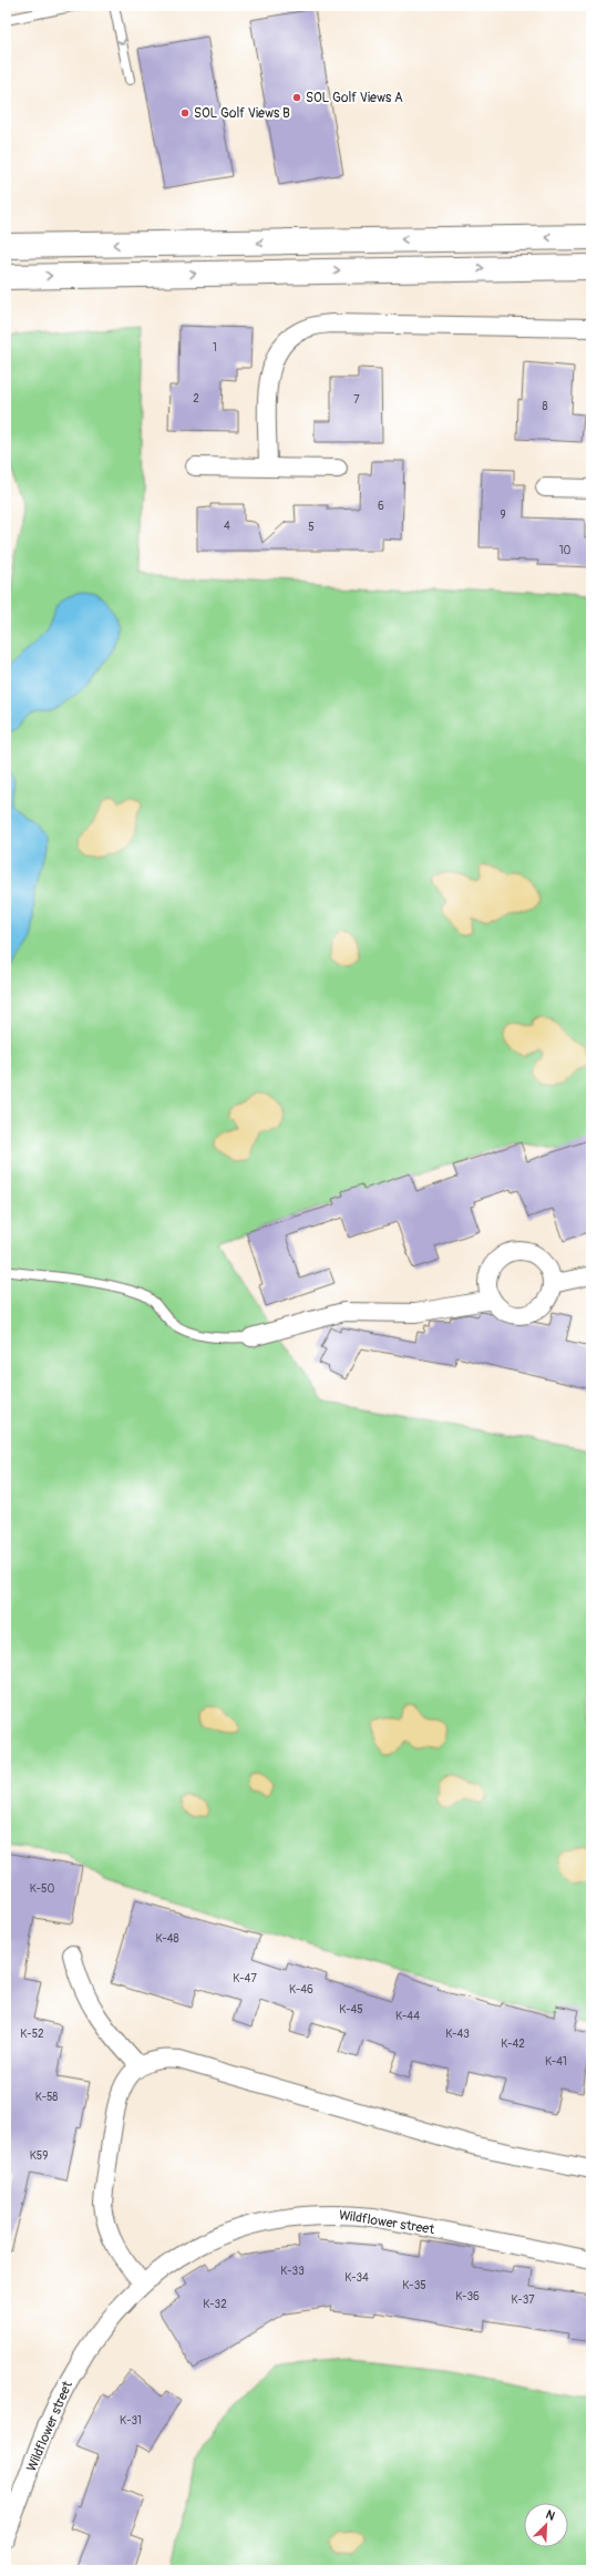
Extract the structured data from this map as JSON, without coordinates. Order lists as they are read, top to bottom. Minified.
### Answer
{"streets":{"street":["Wildflower street"]},"places":["SOL Golf Views A","SOL Golf Views B"],"house_numbers":["1","2","7","8","6","9","4","5","10","K-50","K-48","K-47","K-46","K-45","K-44","K-52","K-43","K-42","K-41","K-58","K59","K-33","K-34","K-35","K-36","K-37","K-32","K-31"],"north":"top right"}
